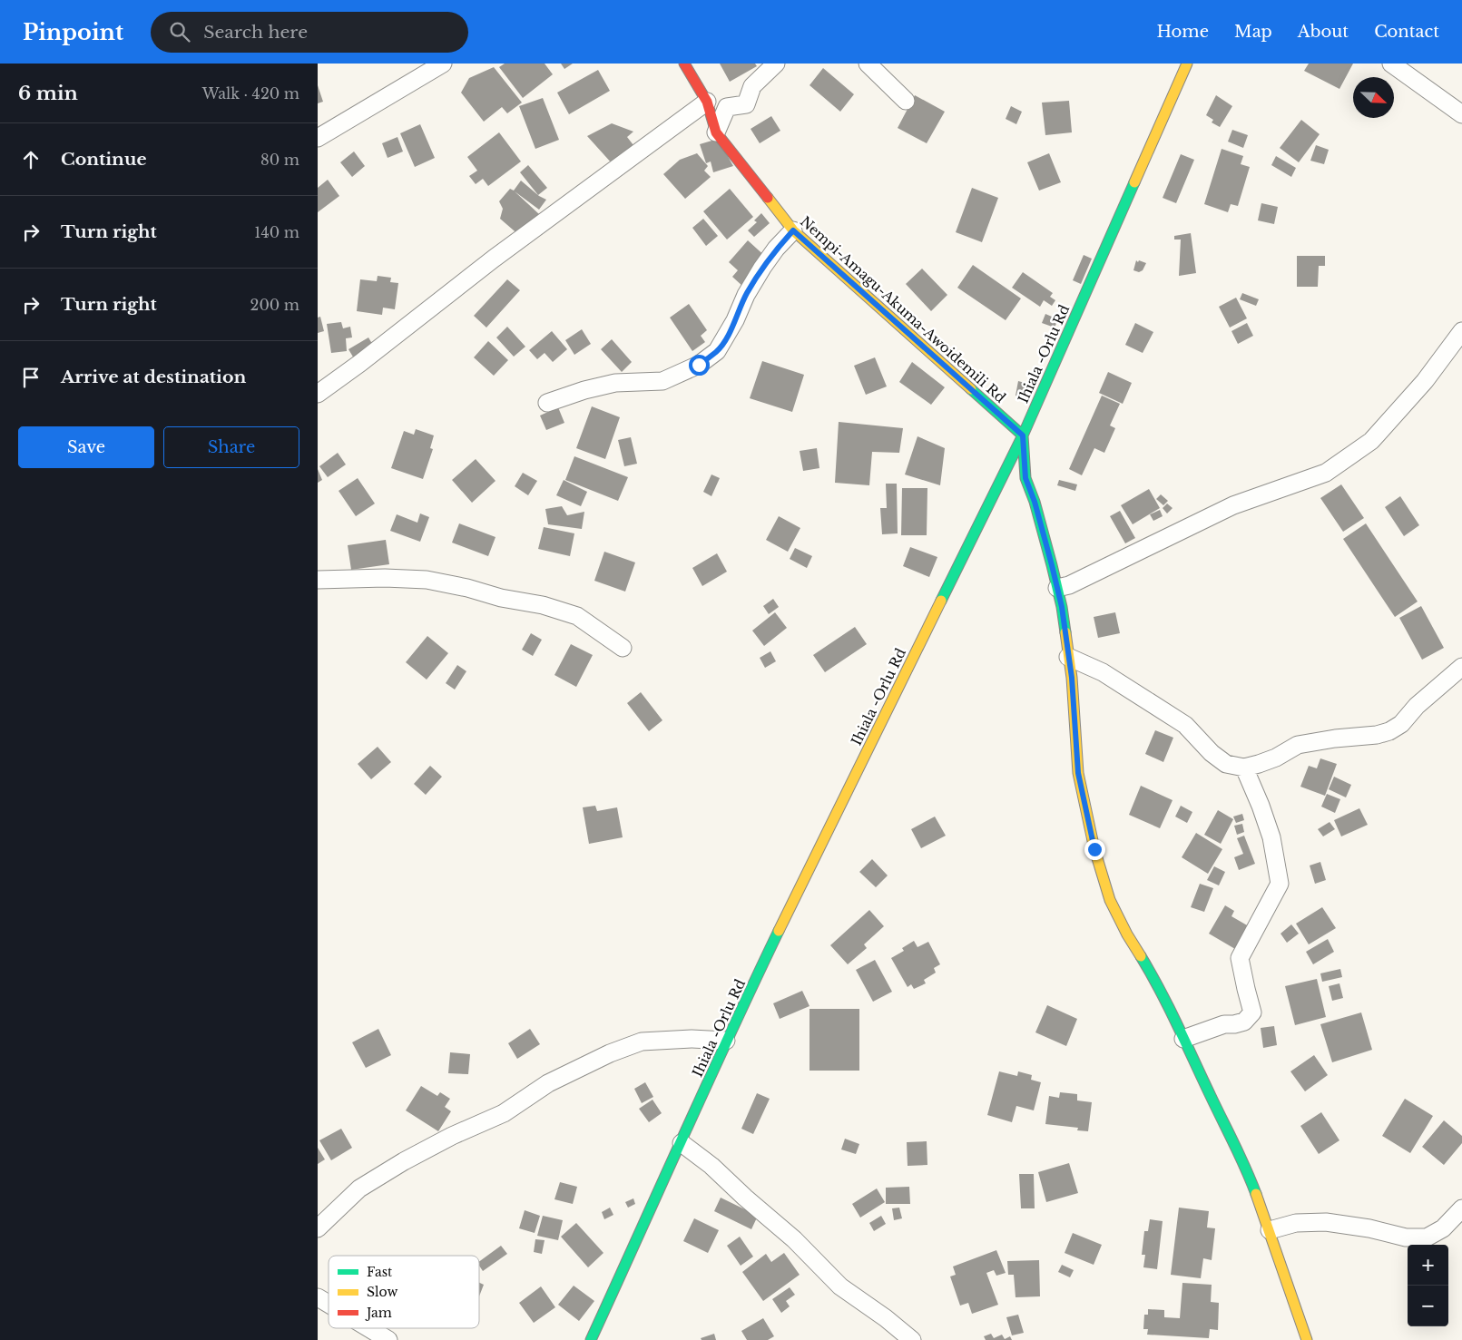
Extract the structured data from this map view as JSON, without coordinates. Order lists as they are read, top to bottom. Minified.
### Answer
{"streets":{"street":["Nempi-Amagu-Akuma-Awoidemili Rd","Ihiala -Orlu Rd"]},"crossings":[["Nempi-Amagu-Akuma-Awoidemili Rd","Ihiala -Orlu Rd"]],"legend":["Fast","Slow","Jam"],"north":"bottom right","page":{"header":"Pinpoint","search":"Search here","nav":["Home","Map","About","Contact"],"heading":["6 min","Walk · 420 m"],"list":[["Continue","80 m"],["Turn right","140 m"],["Turn right","200 m"],"Arrive at destination"],"buttons":["Save","Share"],"map_buttons":["+","−"]}}
